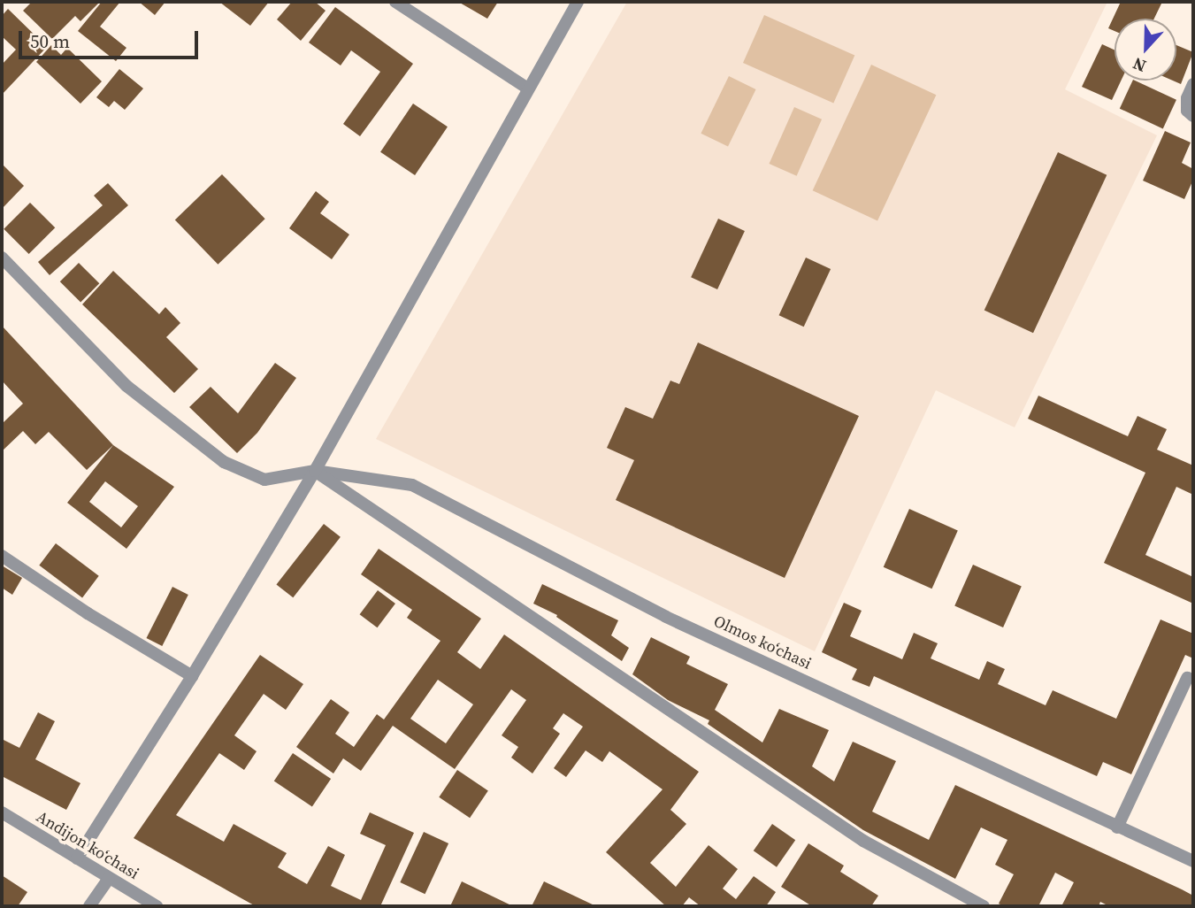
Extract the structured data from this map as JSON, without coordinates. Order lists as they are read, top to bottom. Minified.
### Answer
{"streets":{"street":["Olmos koʻchasi","Andijon koʻchasi"]},"scale_bar":"50 m","north":"bottom"}
